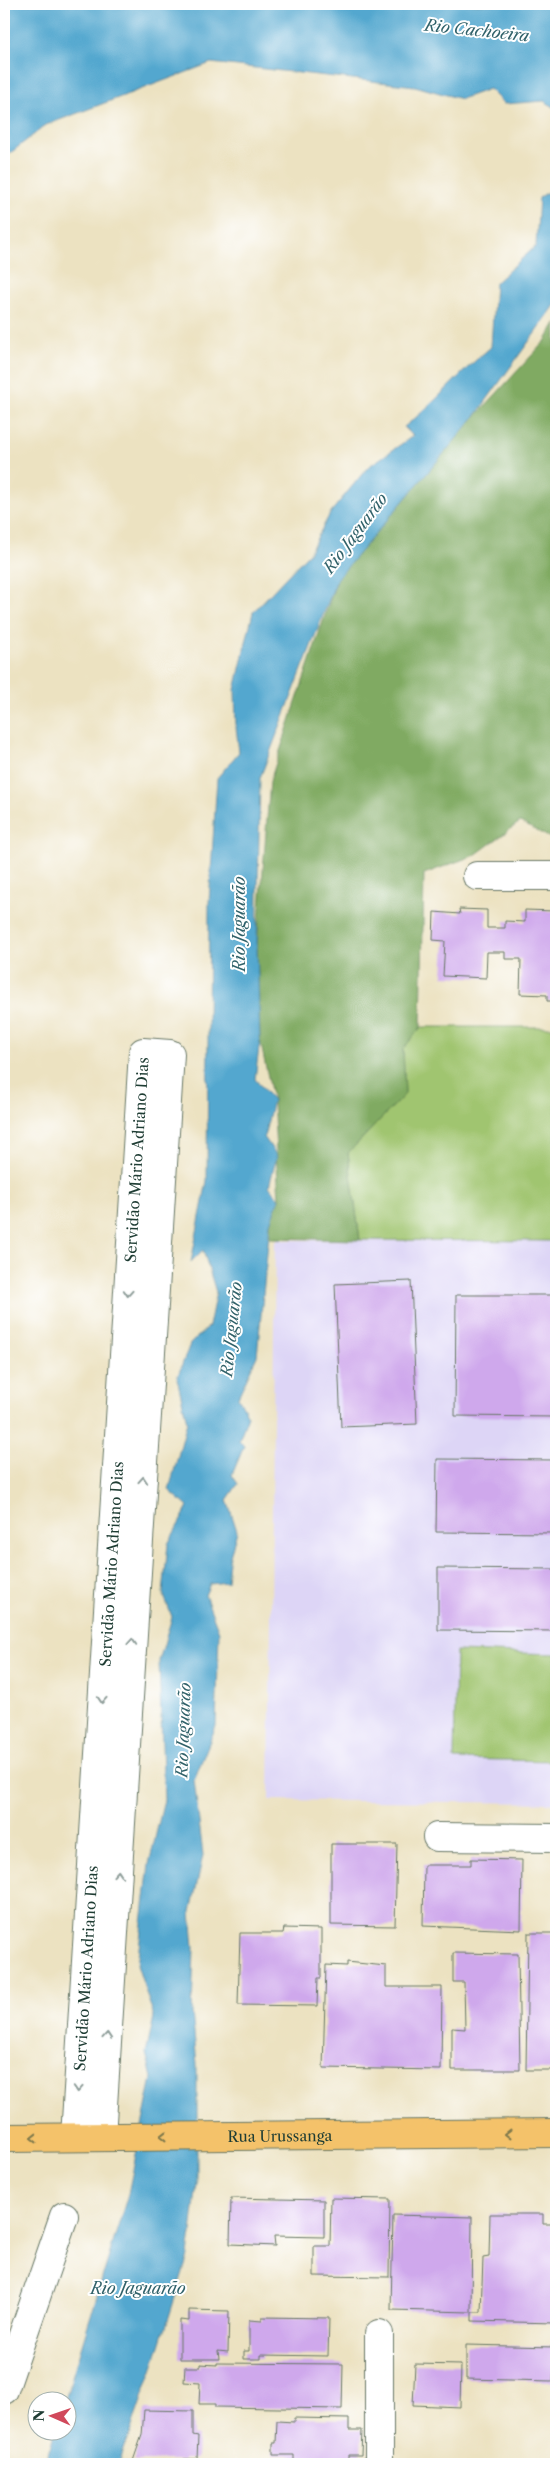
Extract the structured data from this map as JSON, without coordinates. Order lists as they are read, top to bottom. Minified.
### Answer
{"streets":{"main road":["Rua Urussanga"],"street":["Servidão Mário Adriano Dias"]},"crossings":[["Servidão Mário Adriano Dias","Rua Urussanga"]],"one_way":["Rua Urussanga"],"water":["Rio Cachoeira","Rio Jaguarão"],"north":"left"}
